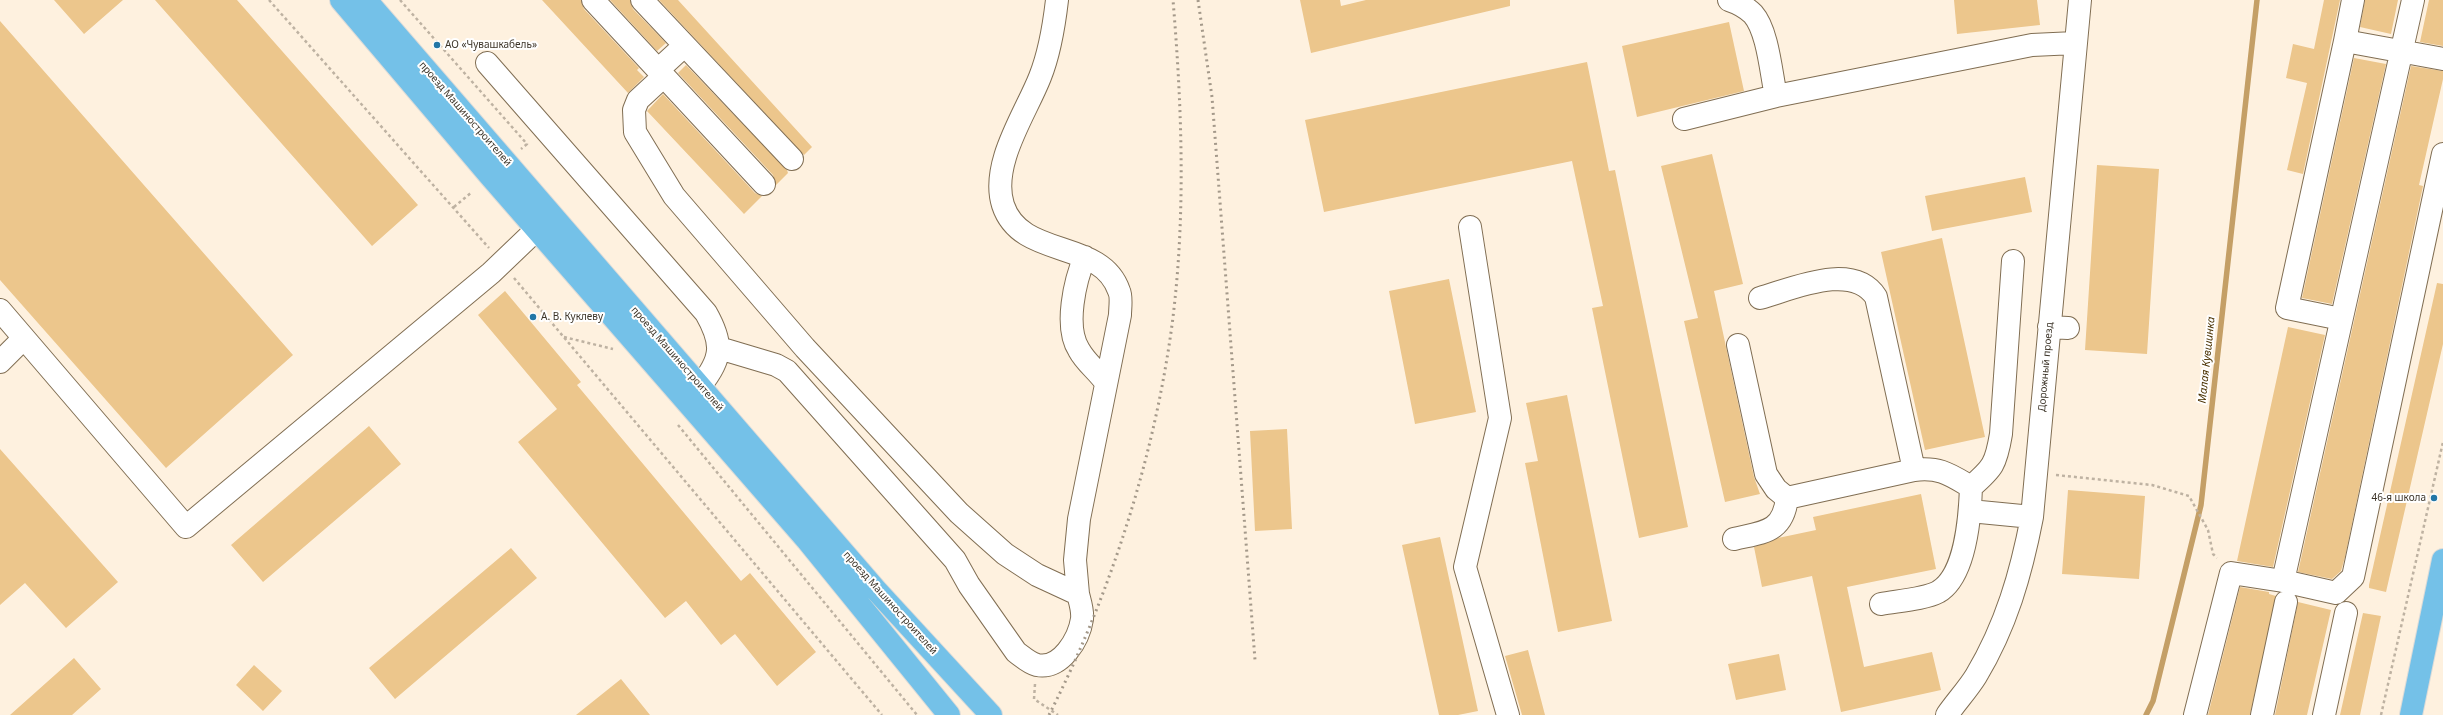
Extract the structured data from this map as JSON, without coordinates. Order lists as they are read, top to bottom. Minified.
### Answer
{"streets":{"main road":["проезд Машиностроителей"],"street":["Дорожный проезд"]},"water":["Малая Кувшинка"],"places":["АО «Чувашкабель»","А. В. Куклеву","46-я школа"]}
